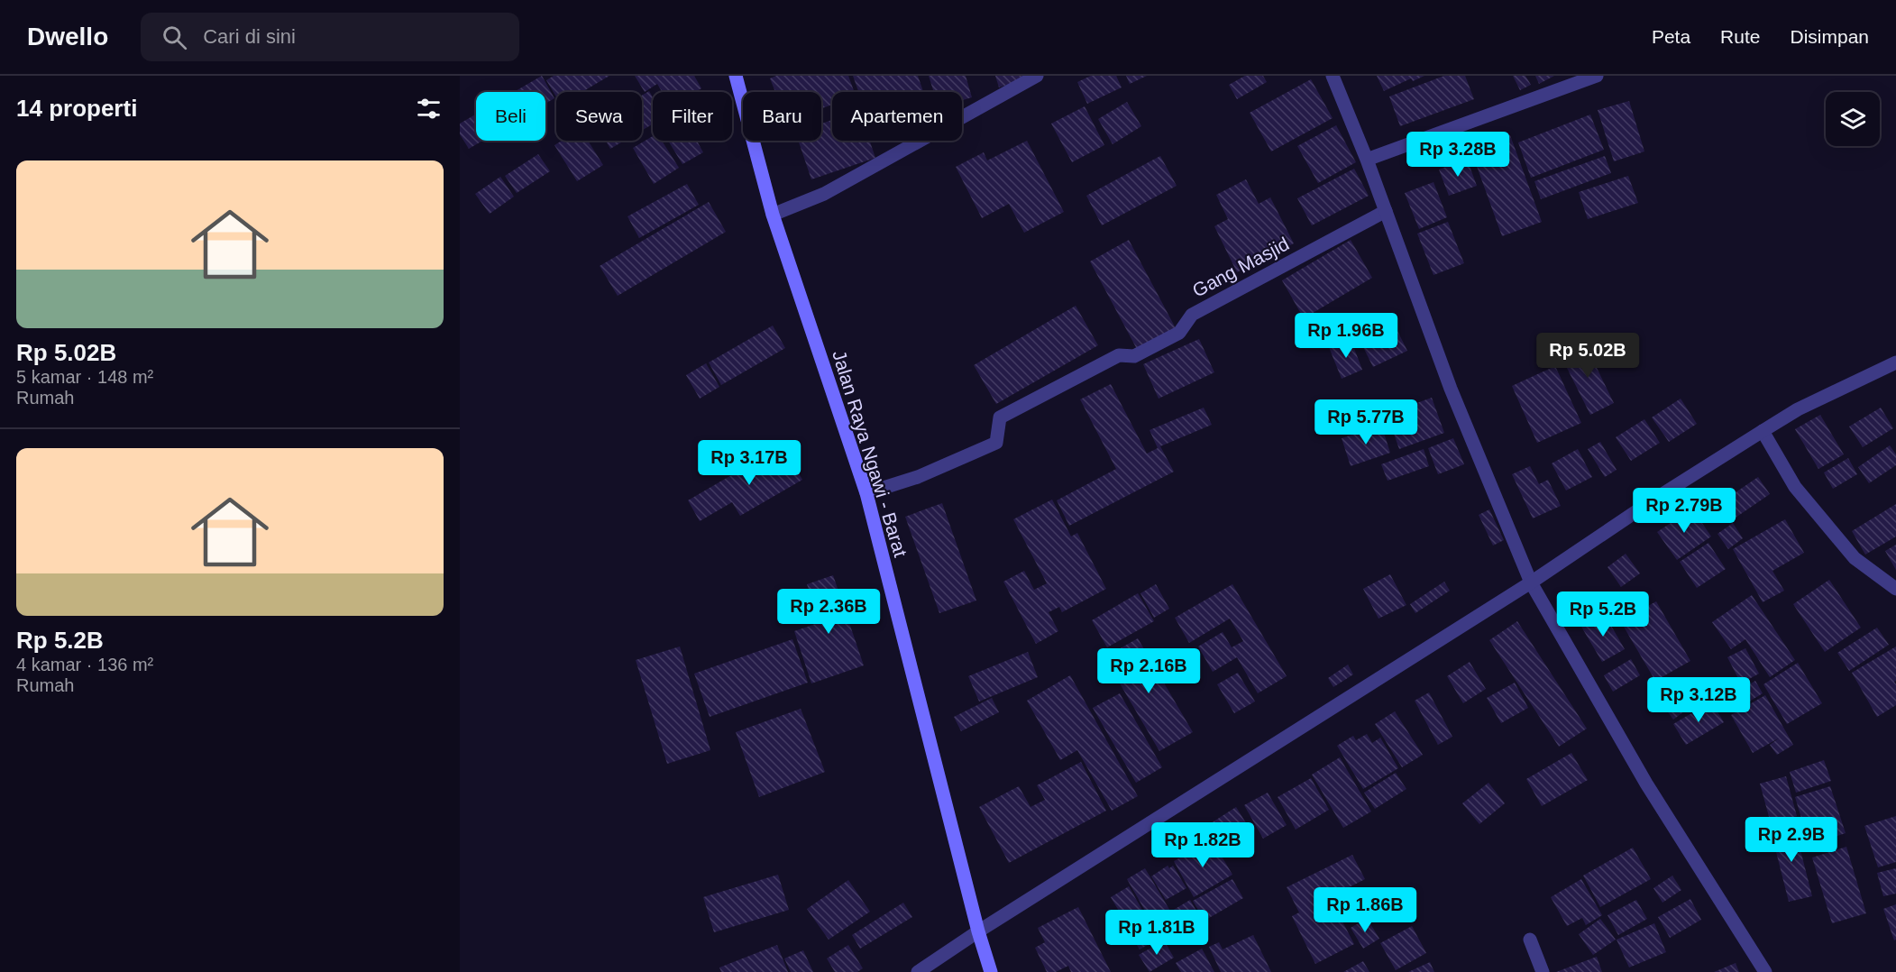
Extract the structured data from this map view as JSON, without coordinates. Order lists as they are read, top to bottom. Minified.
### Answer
{"streets":{"main road":["Jalan Raya Ngawi - Barat"],"street":["Gang Masjid"]},"crossings":[["Gang Masjid","Jalan Raya Ngawi - Barat"]],"page":{"header":"Dwello","search":"Cari di sini","nav":["Peta","Rute","Disimpan"],"heading":"14 properti","chip":["Beli","Sewa","Filter","Baru","Apartemen"],"price":["Rp 3.28B","Rp 1.96B","Rp 5.02B","Rp 5.77B","Rp 3.17B","Rp 2.79B","Rp 2.36B","Rp 5.2B","Rp 2.16B","Rp 3.12B","Rp 2.9B","Rp 1.82B","Rp 1.86B","Rp 1.81B"],"list":[{"name":"Rp 5.02B","note":"5 kamar · 148 m² · Rumah"},{"name":"Rp 5.2B","note":"4 kamar · 136 m² · Rumah"}]}}
